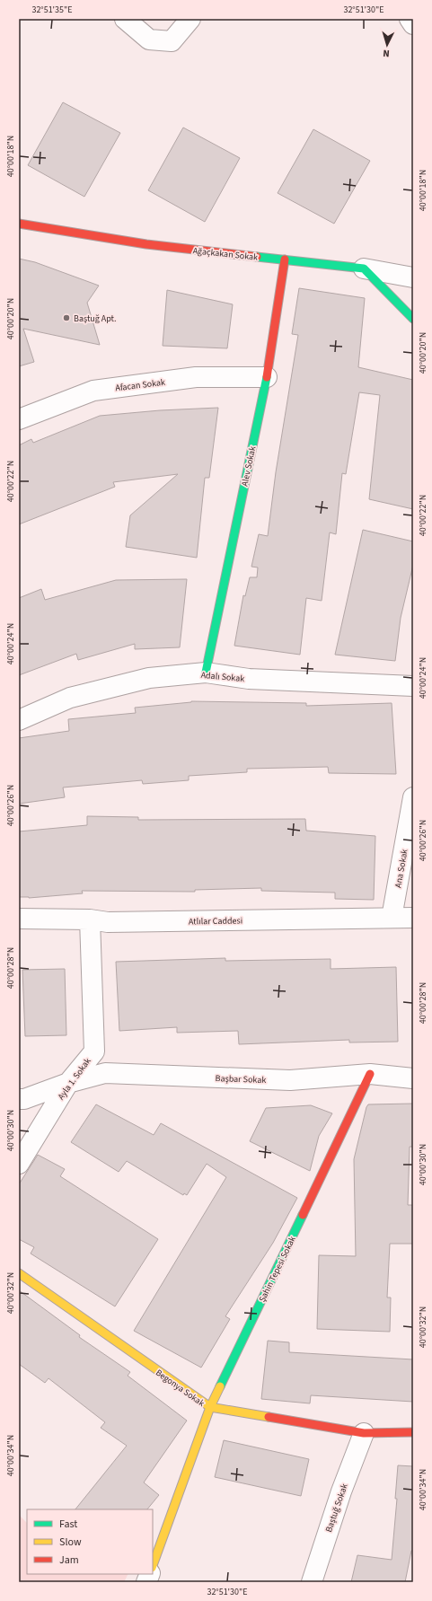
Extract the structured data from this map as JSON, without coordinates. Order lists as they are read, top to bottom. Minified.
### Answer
{"streets":{"street":["Ağaçkakan Sokak","Afacan Sokak","Alev Sokak","Adalı Sokak","Ana Sokak","Atlılar Caddesi","Ayla 1. Sokak","Başbar Sokak","Şahin Tepesi Sokak","Begonya Sokak","Baştuğ Sokak"]},"crossings":[["Ağaçkakan Sokak","Alev Sokak"],["Afacan Sokak","Alev Sokak"],["Alev Sokak","Adalı Sokak"],["Ana Sokak","Atlılar Caddesi"],["Atlılar Caddesi","Ayla 1. Sokak"],["Ayla 1. Sokak","Başbar Sokak"],["Başbar Sokak","Şahin Tepesi Sokak"],["Şahin Tepesi Sokak","Begonya Sokak"],["Begonya Sokak","Baştuğ Sokak"]],"places":["Baştuğ Apt."],"legend":["Fast","Slow","Jam"],"north":"bottom","coordinates":["32°51'35\"E","32°51'30\"E","40°00'18\"N","40°00'20\"N","40°00'22\"N","40°00'24\"N","40°00'26\"N","40°00'28\"N","40°00'30\"N","40°00'32\"N","40°00'34\"N"]}
